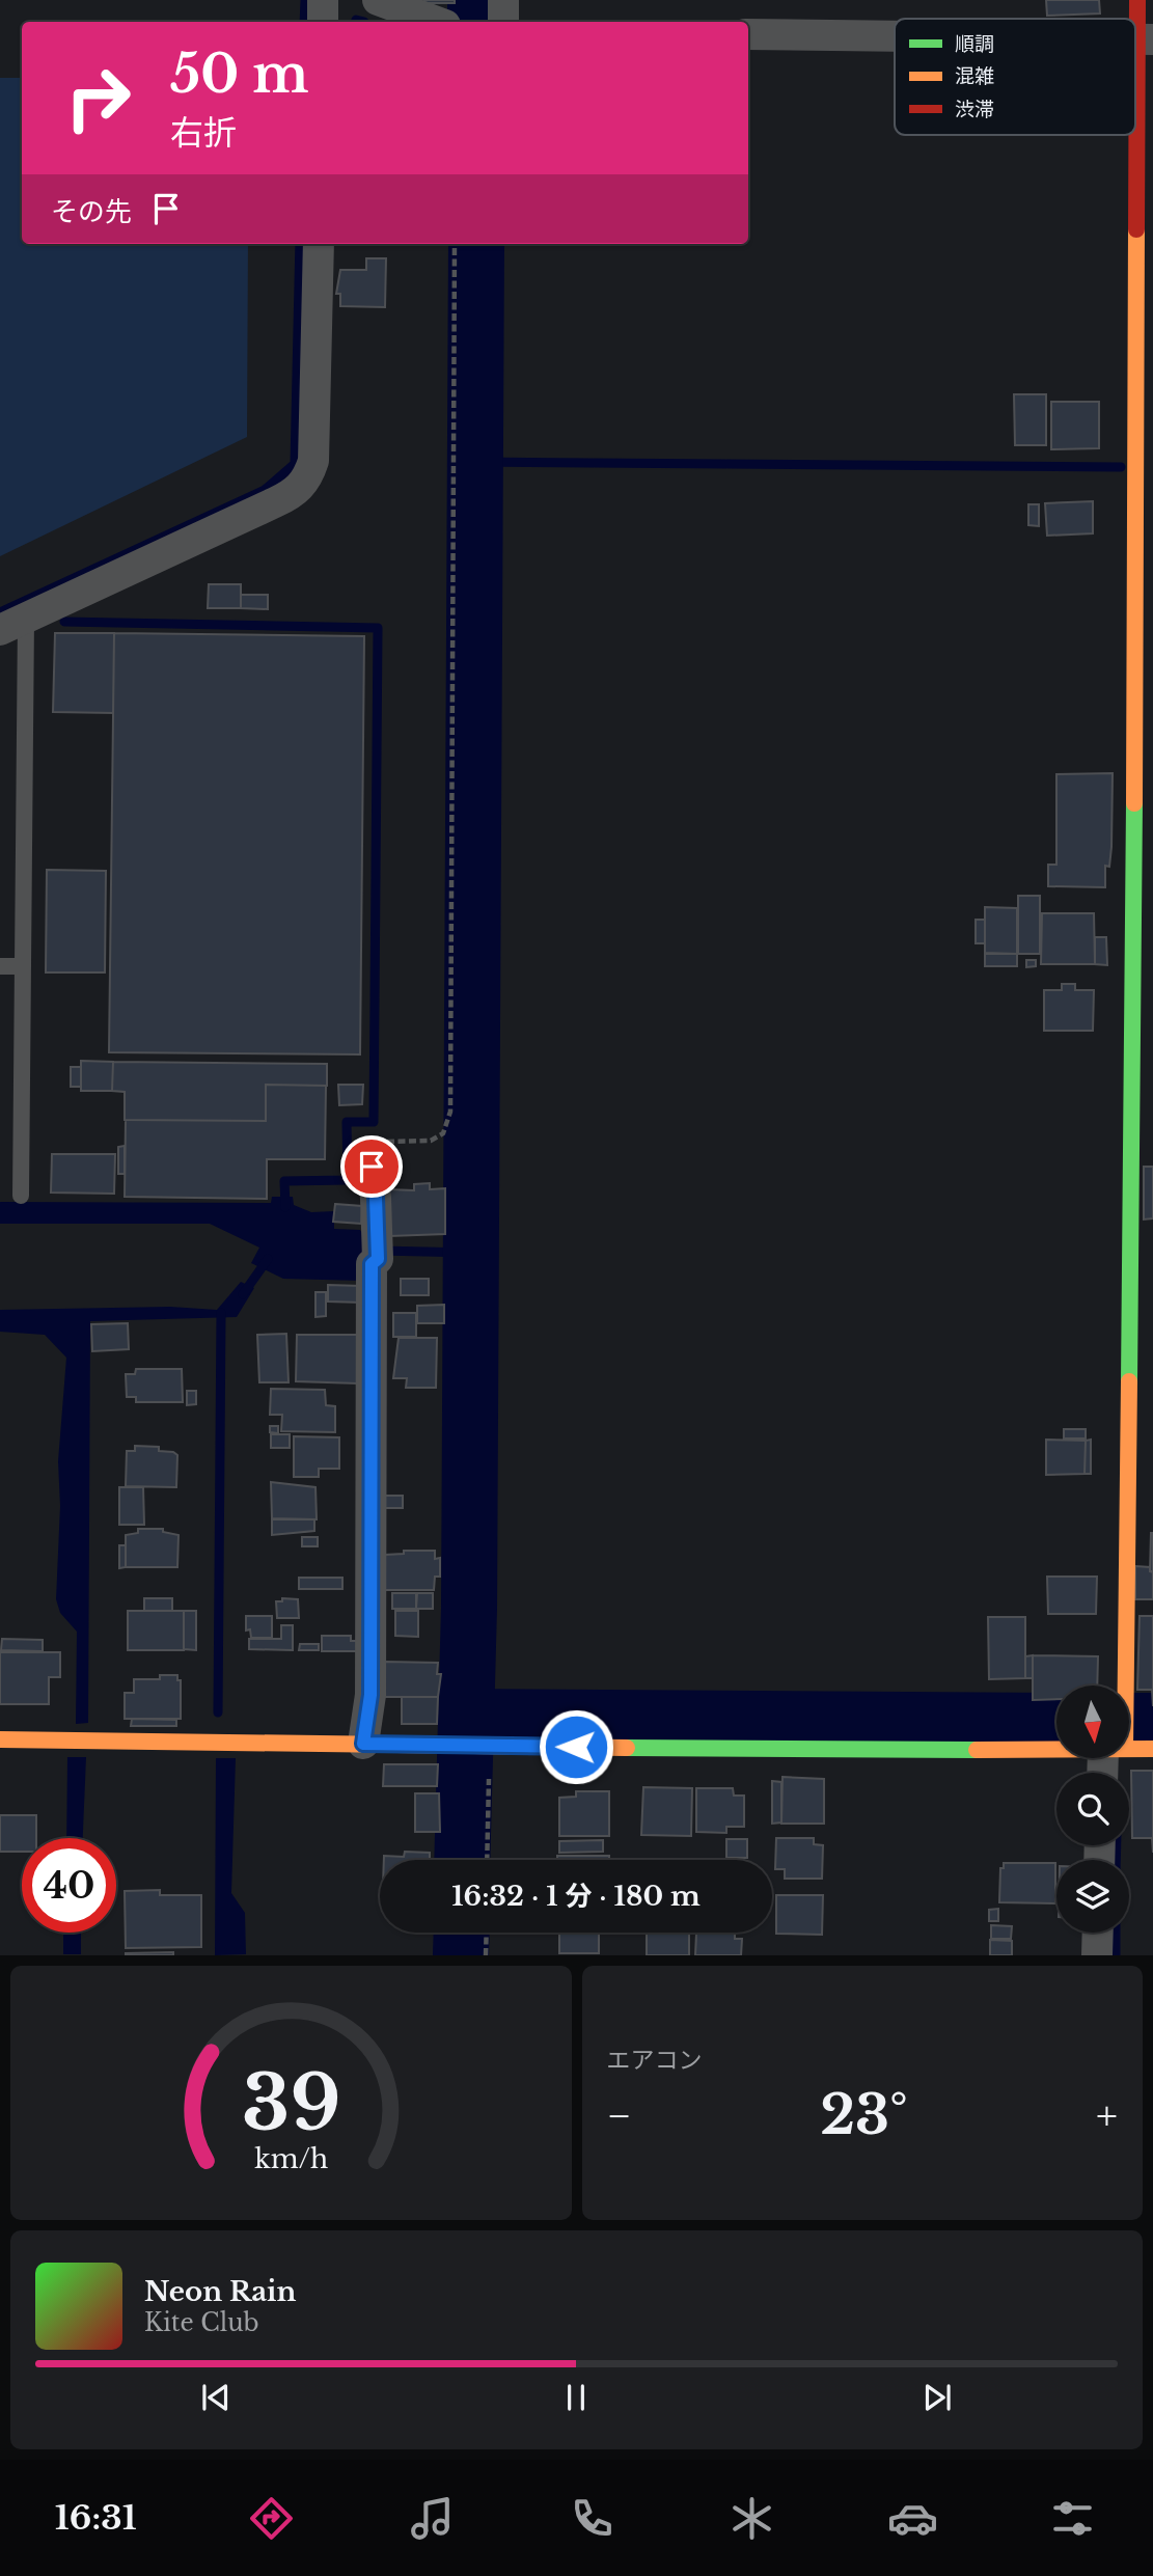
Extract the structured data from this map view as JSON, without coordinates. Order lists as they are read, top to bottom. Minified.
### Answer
{"legend":["順調","混雑","渋滞"],"north":"bottom","page":{"turn":["50 m","右折"],"then":"その先","limit":"40","trip":"16:32 · 1 分 · 180 m","tile":"エアコン","heat":["−","23°","+"],"song":["Neon Rain","Kite Club"],"tabs":"16:31","gauge":["39","km/h"]}}
